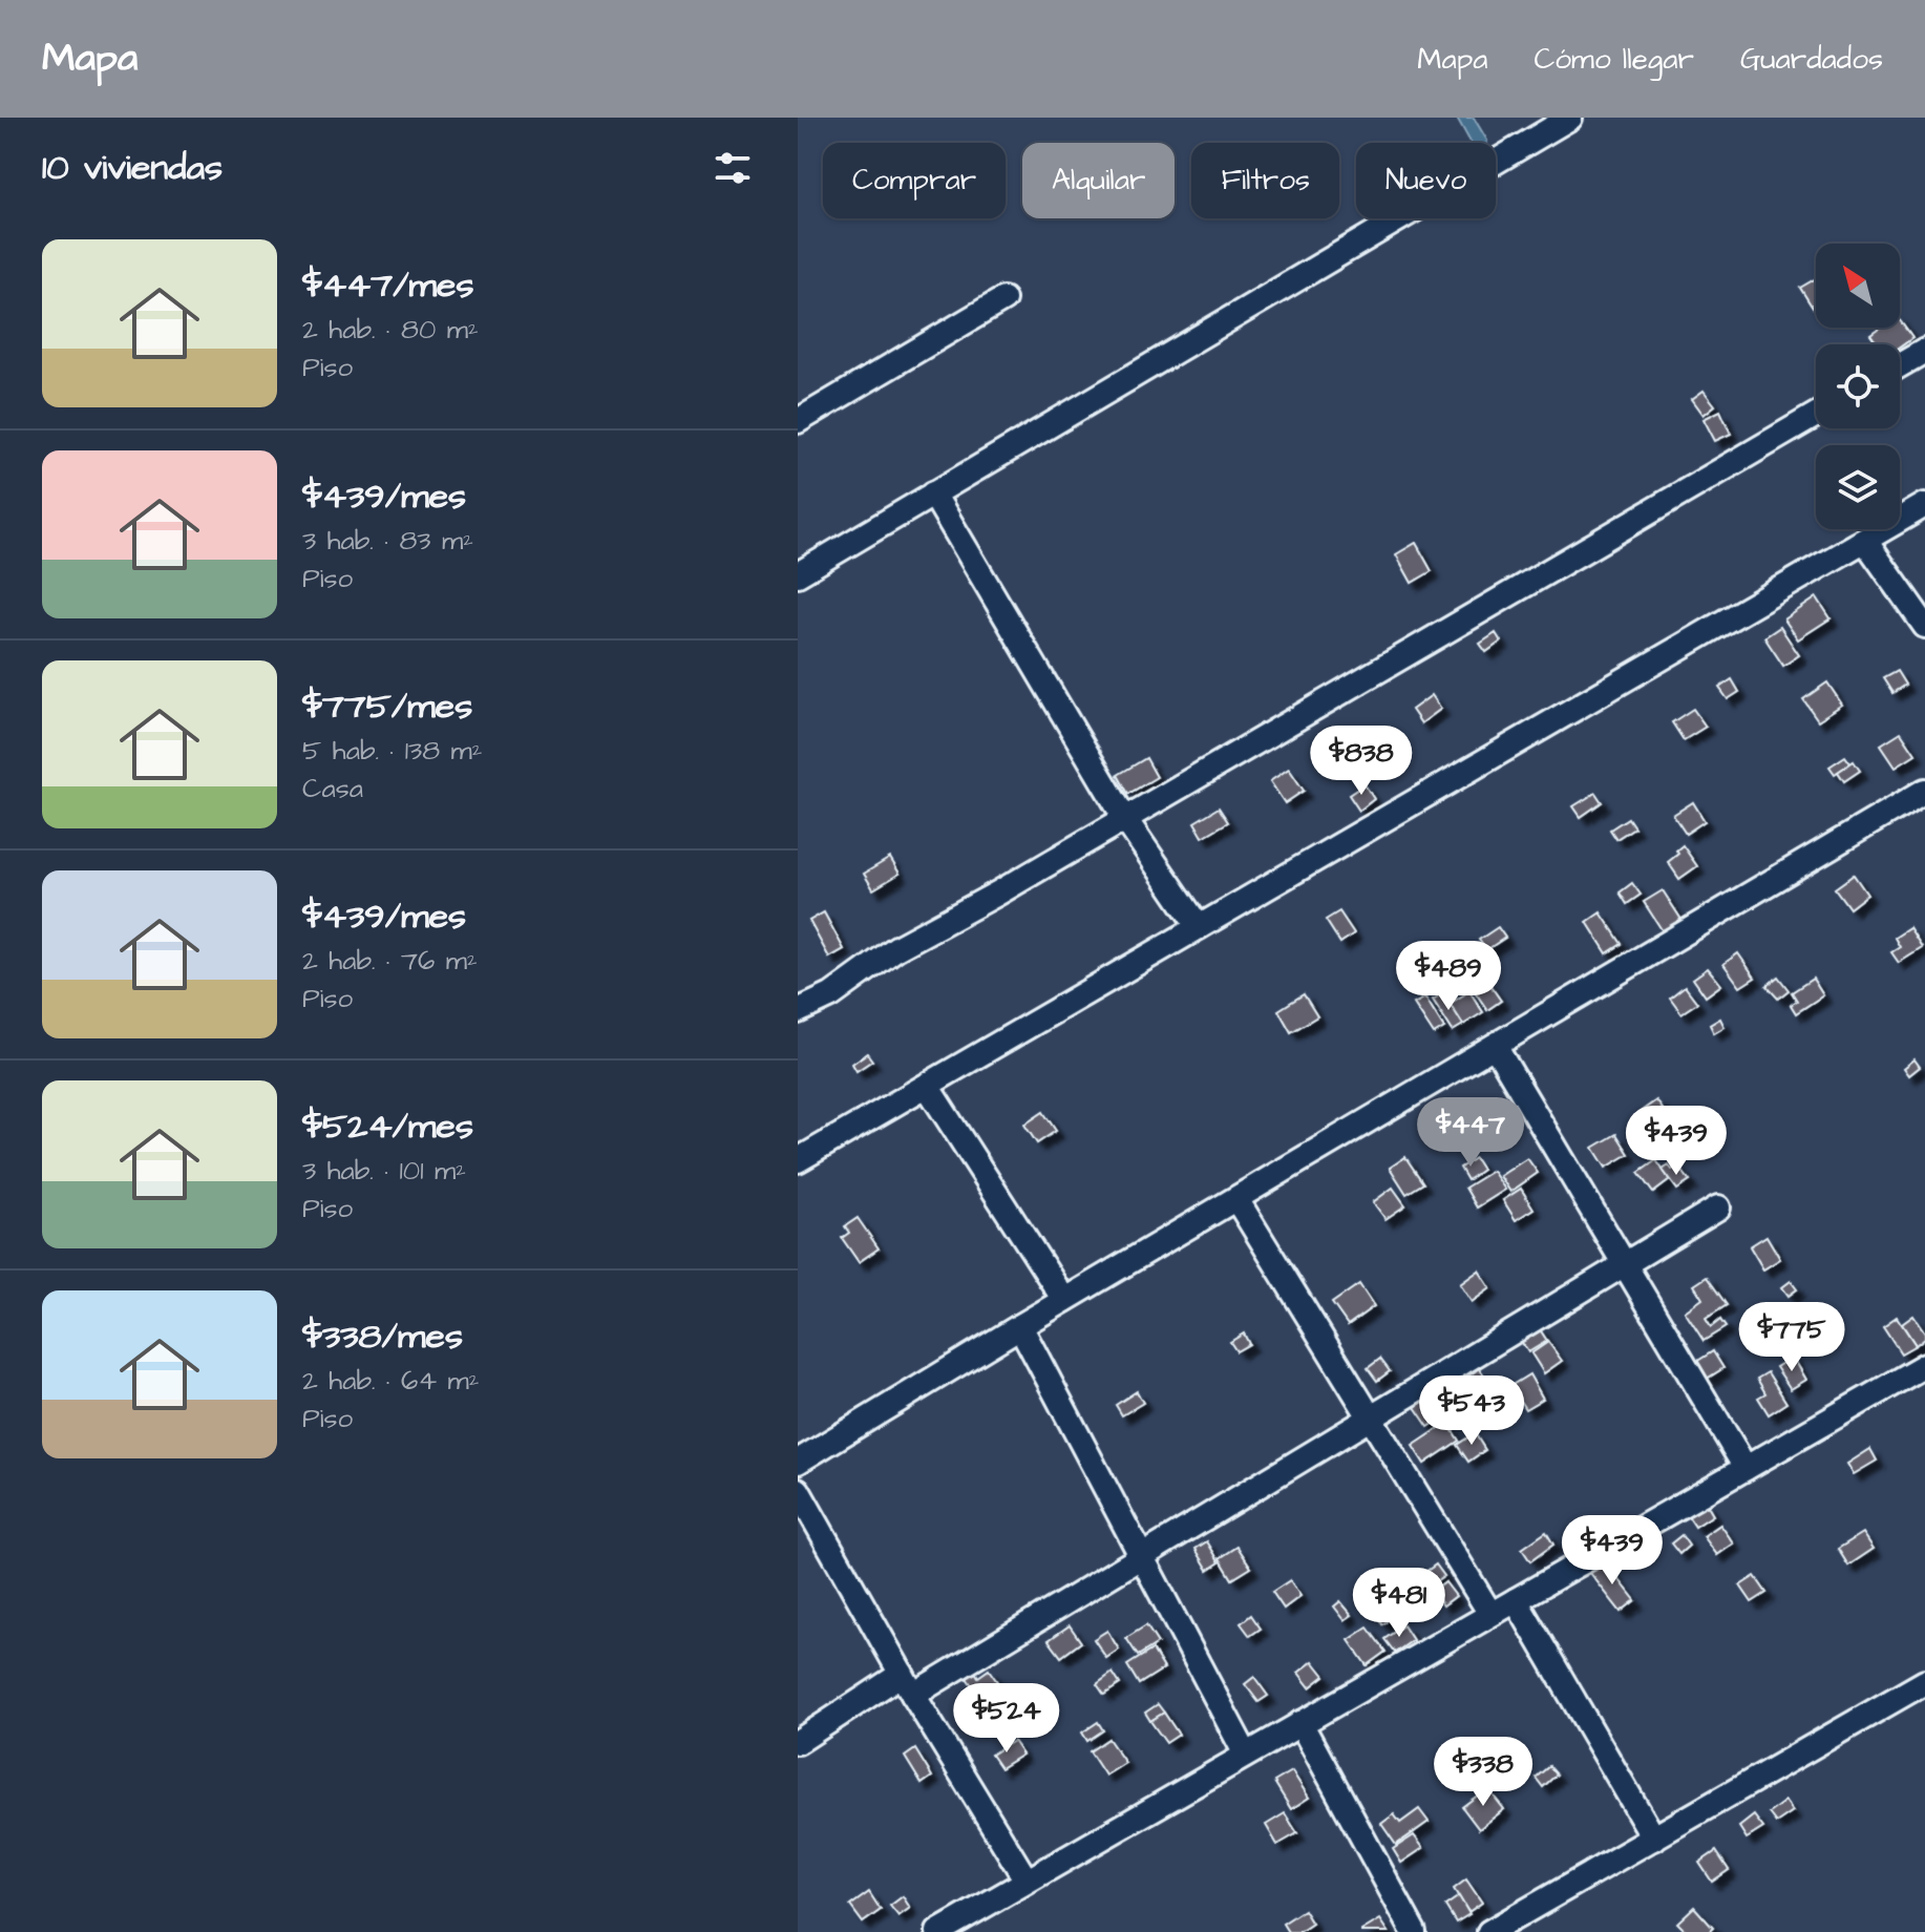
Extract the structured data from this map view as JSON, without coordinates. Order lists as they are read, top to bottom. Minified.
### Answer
{"north":"top left","page":{"header":"Mapa","nav":["Mapa","Cómo llegar","Guardados"],"heading":"10 viviendas","chip":["Comprar","Alquilar","Filtros","Nuevo"],"list":[{"name":"$447/mes","note":"2 hab. · 80 m² · Piso"},{"name":"$439/mes","note":"3 hab. · 83 m² · Piso"},{"name":"$775/mes","note":"5 hab. · 138 m² · Casa"},{"name":"$439/mes","note":"2 hab. · 76 m² · Piso"},{"name":"$524/mes","note":"3 hab. · 101 m² · Piso"},{"name":"$338/mes","note":"2 hab. · 64 m² · Piso"}],"price":["$838","$489","$447","$439","$775","$543","$439","$481","$524","$338"]}}
